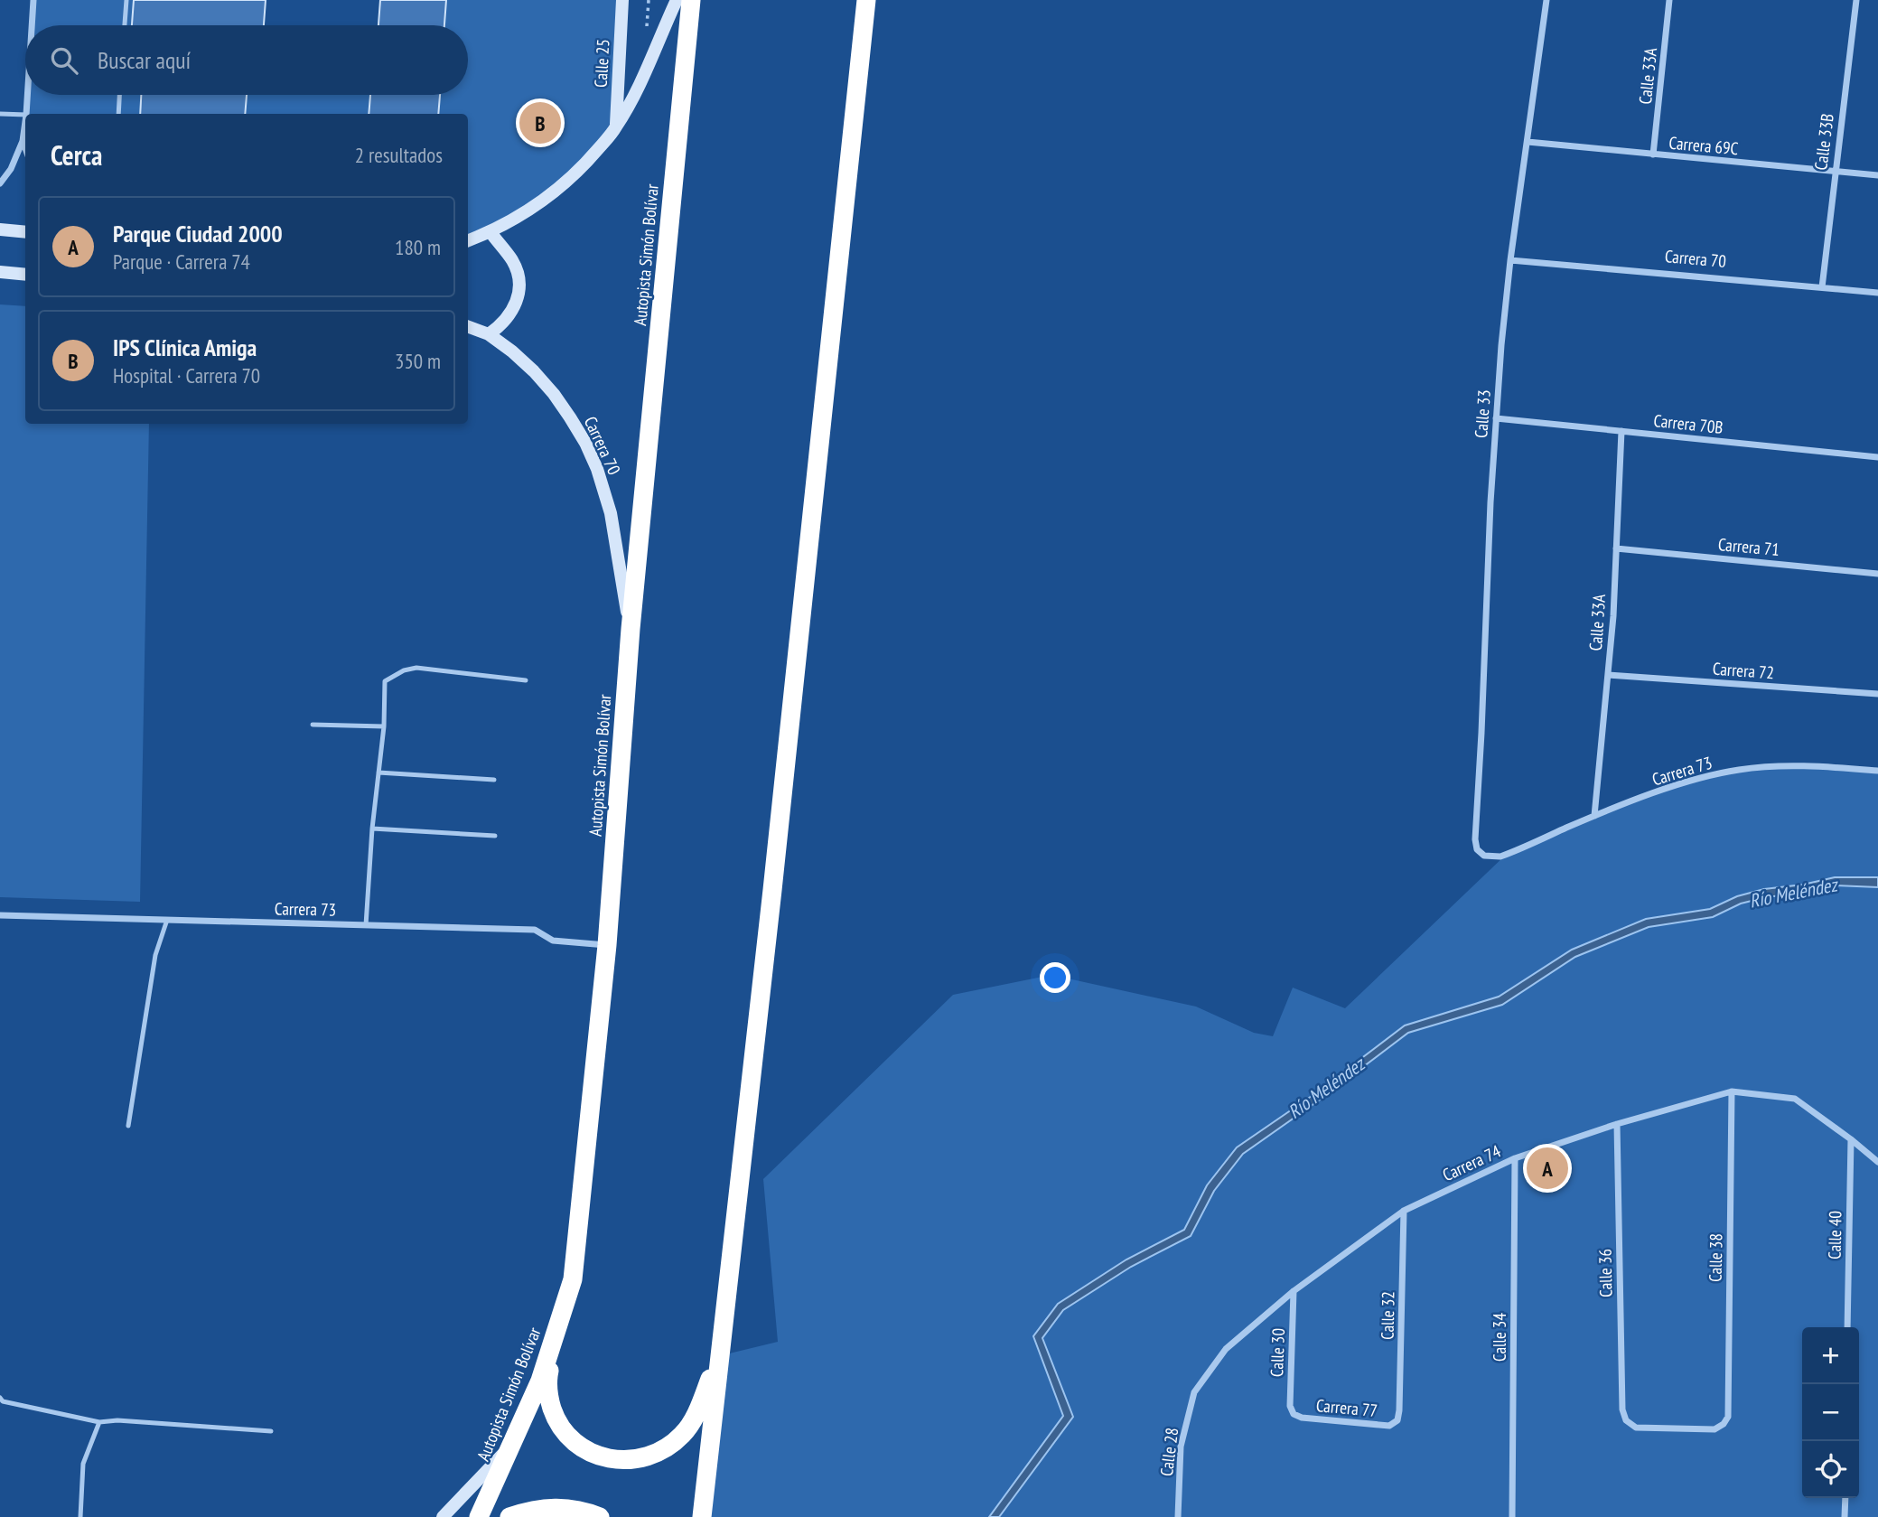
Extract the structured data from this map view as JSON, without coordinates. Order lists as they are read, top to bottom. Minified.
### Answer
{"streets":{"highway":["Autopista Simón Bolívar"],"street":["Calle 25","Calle 33A","Calle 33B","Carrera 69C","Carrera 70","Calle 33","Carrera 70B","Carrera 71","Carrera 72","Carrera 73","Carrera 74","Calle 40","Calle 38","Calle 36","Calle 32","Calle 34","Calle 30","Carrera 77","Calle 28"]},"crossings":[["Calle 33A","Carrera 69C"],["Calle 33A","Carrera 70B"],["Calle 33A","Carrera 71"],["Calle 33A","Carrera 72"],["Calle 33A","Carrera 73"],["Calle 33B","Carrera 69C"],["Calle 33B","Carrera 70"],["Carrera 69C","Calle 33"],["Autopista Simón Bolívar","Carrera 70"],["Autopista Simón Bolívar","Carrera 73"],["Carrera 70","Calle 33"],["Calle 33","Carrera 70B"],["Calle 33","Carrera 73"],["Carrera 74","Calle 40"],["Carrera 74","Calle 38"],["Carrera 74","Calle 36"],["Carrera 74","Calle 32"],["Carrera 74","Calle 34"],["Carrera 74","Calle 30"],["Carrera 74","Calle 28"],["Calle 38","Calle 36"],["Calle 32","Carrera 77"],["Calle 30","Carrera 77"]],"water":["Río Meléndez"],"page":{"search":"Buscar aquí","pins":["B","A"],"heading":["Cerca","2 resultados"],"list":[{"mark":"A","name":"Parque Ciudad 2000","note":"Parque · Carrera 74","value":"180 m"},{"mark":"B","name":"IPS Clínica Amiga","note":"Hospital · Carrera 70","value":"350 m"}],"map_buttons":["+","−"]}}
